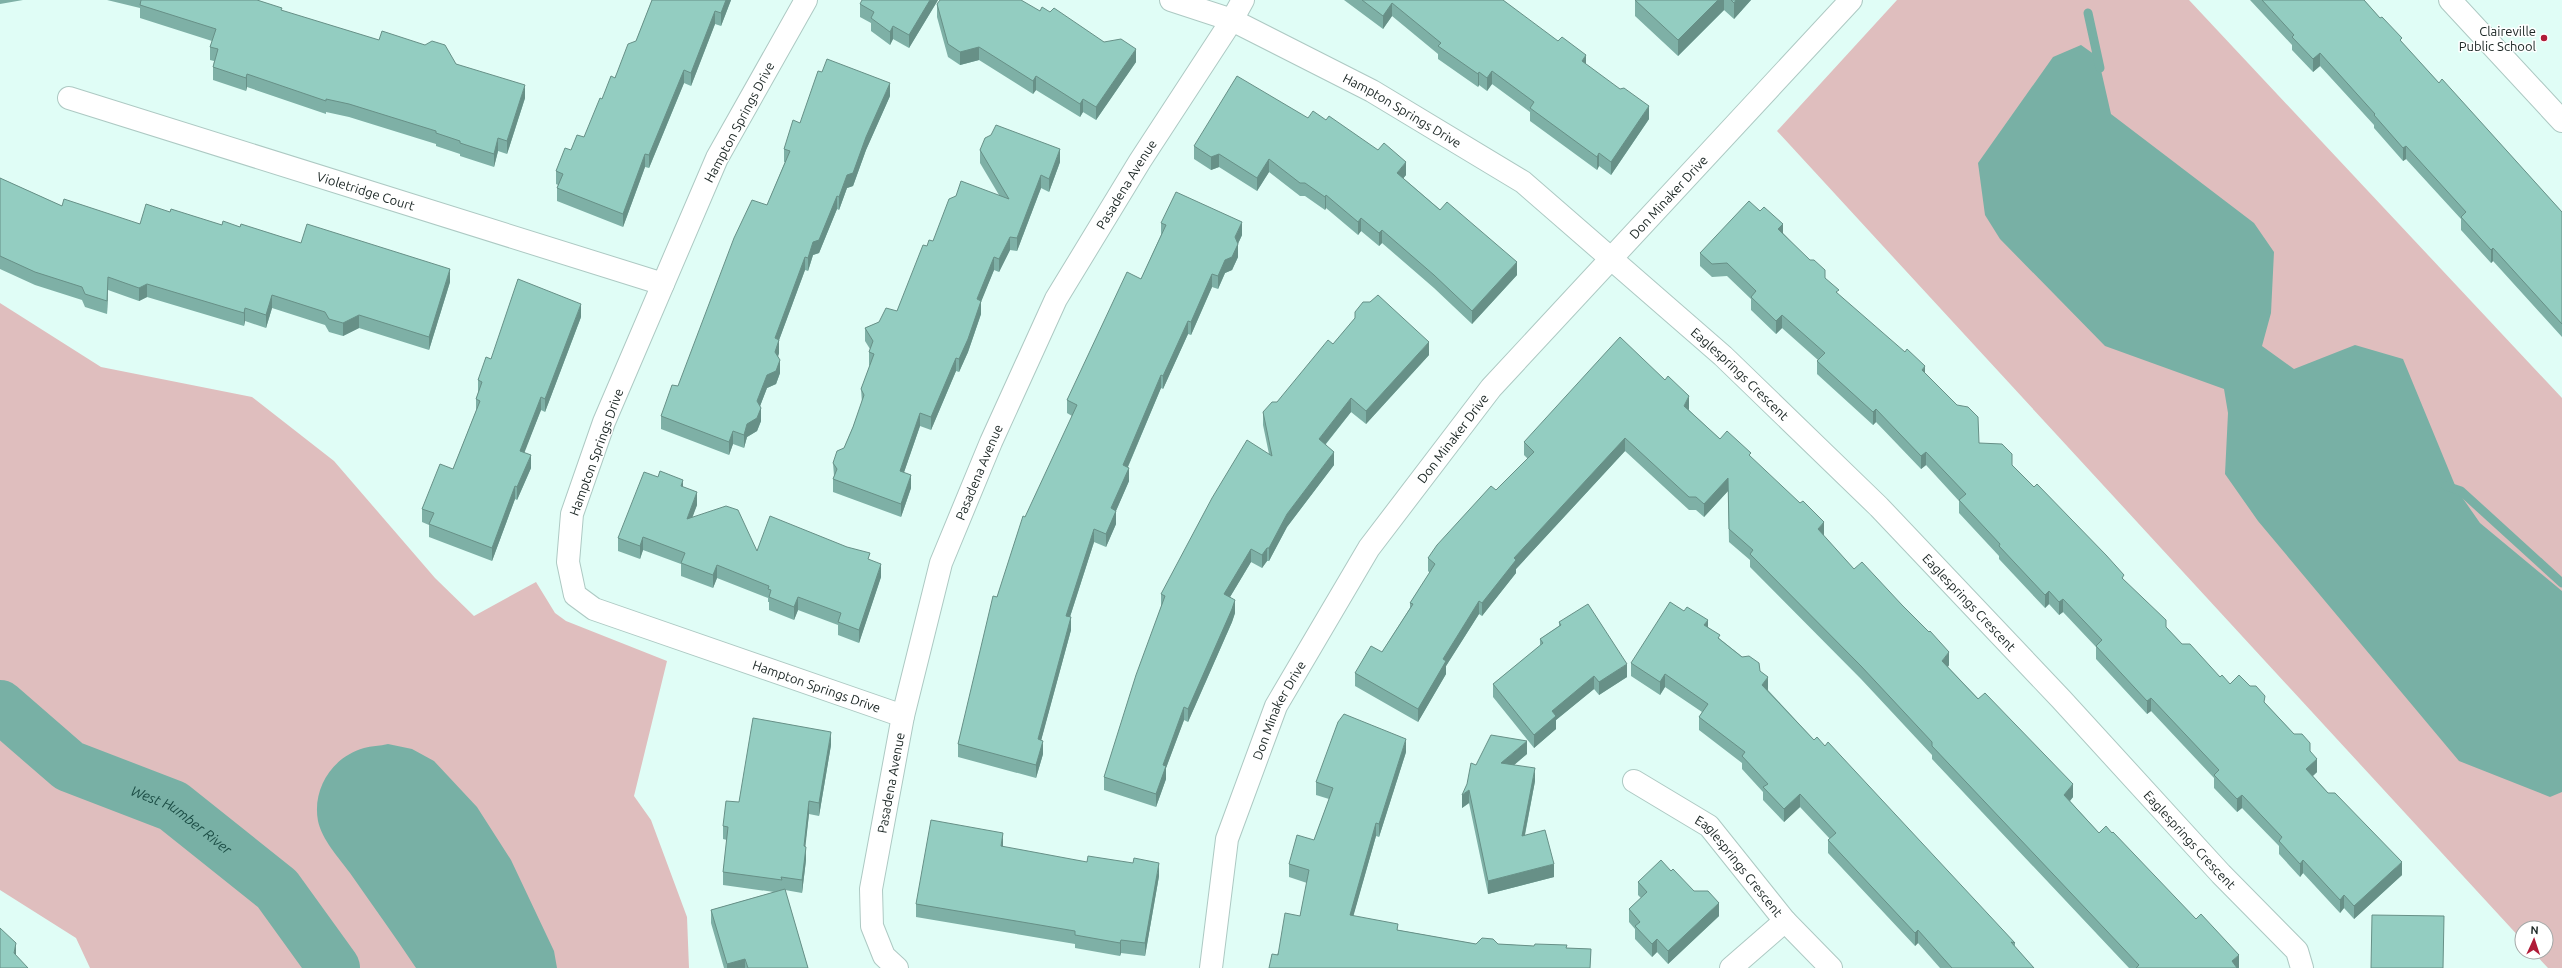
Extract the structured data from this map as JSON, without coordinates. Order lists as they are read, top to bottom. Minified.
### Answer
{"streets":{"street":["Hampton Springs Drive","Pasadena Avenue","Violetridge Court","Don Minaker Drive","Eaglesprings Crescent"]},"crossings":[["Hampton Springs Drive","Pasadena Avenue"],["Hampton Springs Drive","Violetridge Court"],["Hampton Springs Drive","Don Minaker Drive"],["Hampton Springs Drive","Eaglesprings Crescent"],["Don Minaker Drive","Eaglesprings Crescent"]],"water":["West Humber River"],"places":["Claireville Public School"],"north":"top"}
